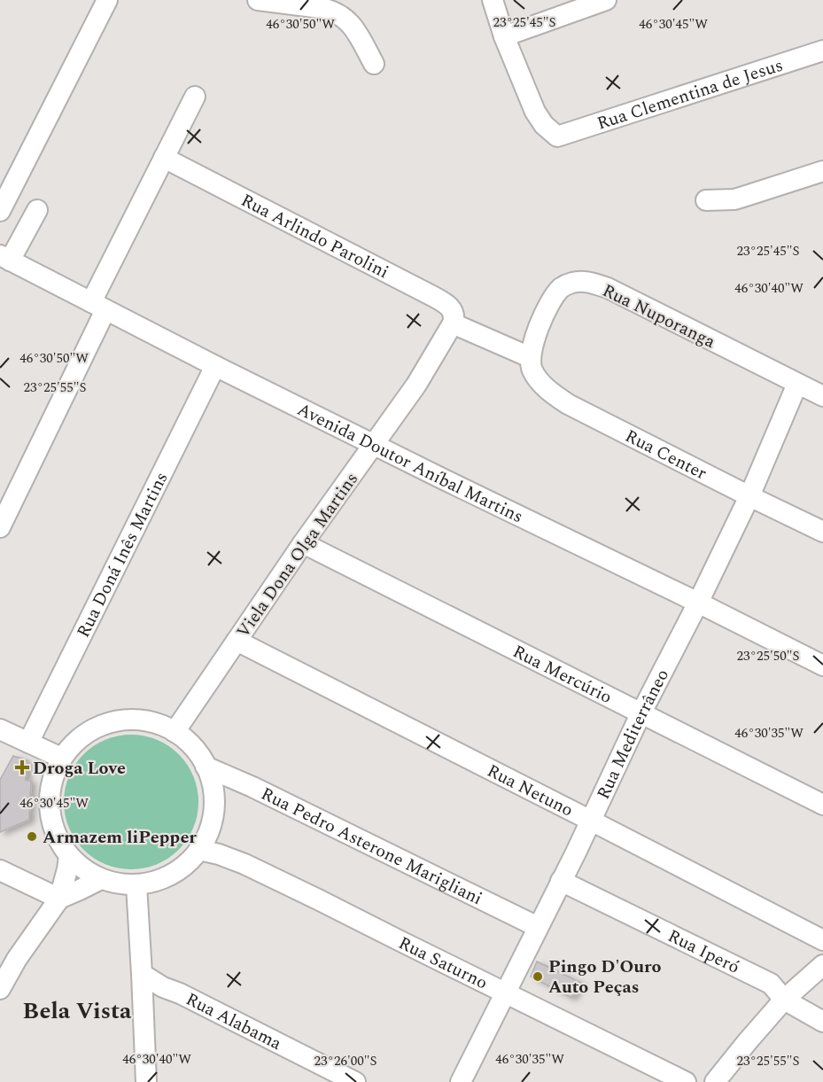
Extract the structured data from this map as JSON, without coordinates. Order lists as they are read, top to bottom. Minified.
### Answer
{"streets":{"street":["Rua Clementina de Jesus","Rua Arlindo Parolini","Rua Nuporanga","Rua Center","Avenida Doutor Aníbal Martins","Rua Doná Inês Martins","Viela Dona Olga Martins","Rua Mercúrio","Rua Mediterrâneo","Rua Netuno","Rua Pedro Asterone Marigliani","Rua Iperó","Rua Saturno","Rua Alabama"]},"crossings":[["Rua Arlindo Parolini","Viela Dona Olga Martins"],["Rua Nuporanga","Rua Center"],["Rua Nuporanga","Rua Mediterrâneo"],["Rua Center","Rua Mediterrâneo"],["Avenida Doutor Aníbal Martins","Rua Doná Inês Martins"],["Avenida Doutor Aníbal Martins","Viela Dona Olga Martins"],["Avenida Doutor Aníbal Martins","Rua Mediterrâneo"],["Viela Dona Olga Martins","Rua Mercúrio"],["Viela Dona Olga Martins","Rua Netuno"],["Viela Dona Olga Martins","Rua Pedro Asterone Marigliani"],["Viela Dona Olga Martins","Rua Saturno"],["Rua Mercúrio","Rua Mediterrâneo"],["Rua Mediterrâneo","Rua Netuno"],["Rua Mediterrâneo","Rua Pedro Asterone Marigliani"],["Rua Mediterrâneo","Rua Iperó"],["Rua Mediterrâneo","Rua Saturno"],["Rua Pedro Asterone Marigliani","Rua Saturno"]],"districts":["Bela Vista"],"places":{"health":["Droga Love"],"other":["Armazem liPepper","Pingo D'Ouro Auto Peças"]},"coordinates":["23°25'45\"S","46°30'50\"W","46°30'45\"W","46°30'40\"W","23°25'55\"S","23°25'50\"S","46°30'35\"W","23°26'00\"S"]}
